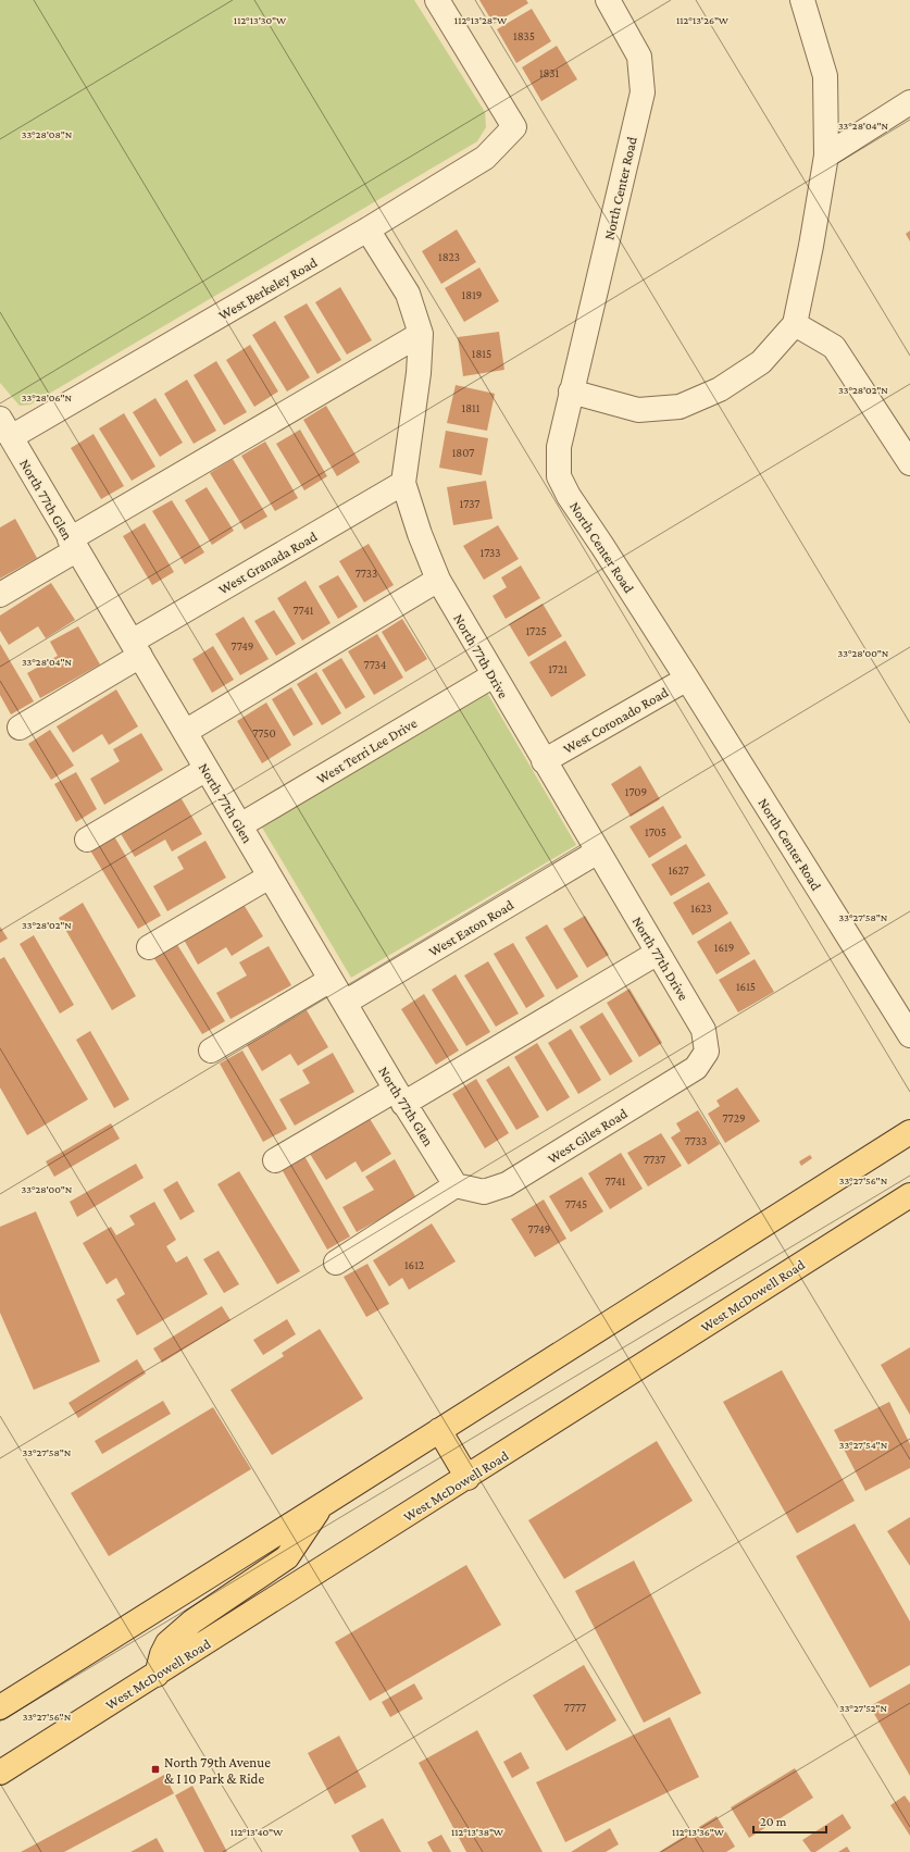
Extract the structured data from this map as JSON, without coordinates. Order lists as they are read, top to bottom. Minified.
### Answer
{"streets":{"main road":["West McDowell Road"],"street":["North Center Road","West Berkeley Road","North 77th Glen","West Granada Road","North 77th Drive","West Coronado Road","West Terri Lee Drive","West Eaton Road","West Giles Road"]},"crossings":[["North Center Road","West Coronado Road"],["West Berkeley Road","North 77th Glen"],["West Berkeley Road","North 77th Drive"],["North 77th Glen","West Granada Road"],["North 77th Glen","West Terri Lee Drive"],["North 77th Glen","West Eaton Road"],["North 77th Glen","West Giles Road"],["West Granada Road","North 77th Drive"],["North 77th Drive","West Coronado Road"],["North 77th Drive","West Terri Lee Drive"],["North 77th Drive","West Eaton Road"],["North 77th Drive","West Giles Road"]],"places":{"transit":["North 79th Avenue & I 10 Park & Ride"]},"house_numbers":["1835","1831","1823","1819","1815","1811","1807","1737","1733","7733","7741","1725","7749","7734","1721","7750","1709","1705","1627","1623","1619","1615","7729","7733","7737","7741","7745","7749","1612","7777"],"scale_bar":"20 m","coordinates":["112°13'30\"W","112°13'26\"W","112°13'28\"W","33°28'04\"N","33°28'08\"N","33°28'02\"N","33°28'06\"N","33°28'00\"N","33°27'58\"N","33°27'56\"N","33°27'54\"N","33°27'52\"N","112°13'40\"W","112°13'38\"W","112°13'36\"W"]}
